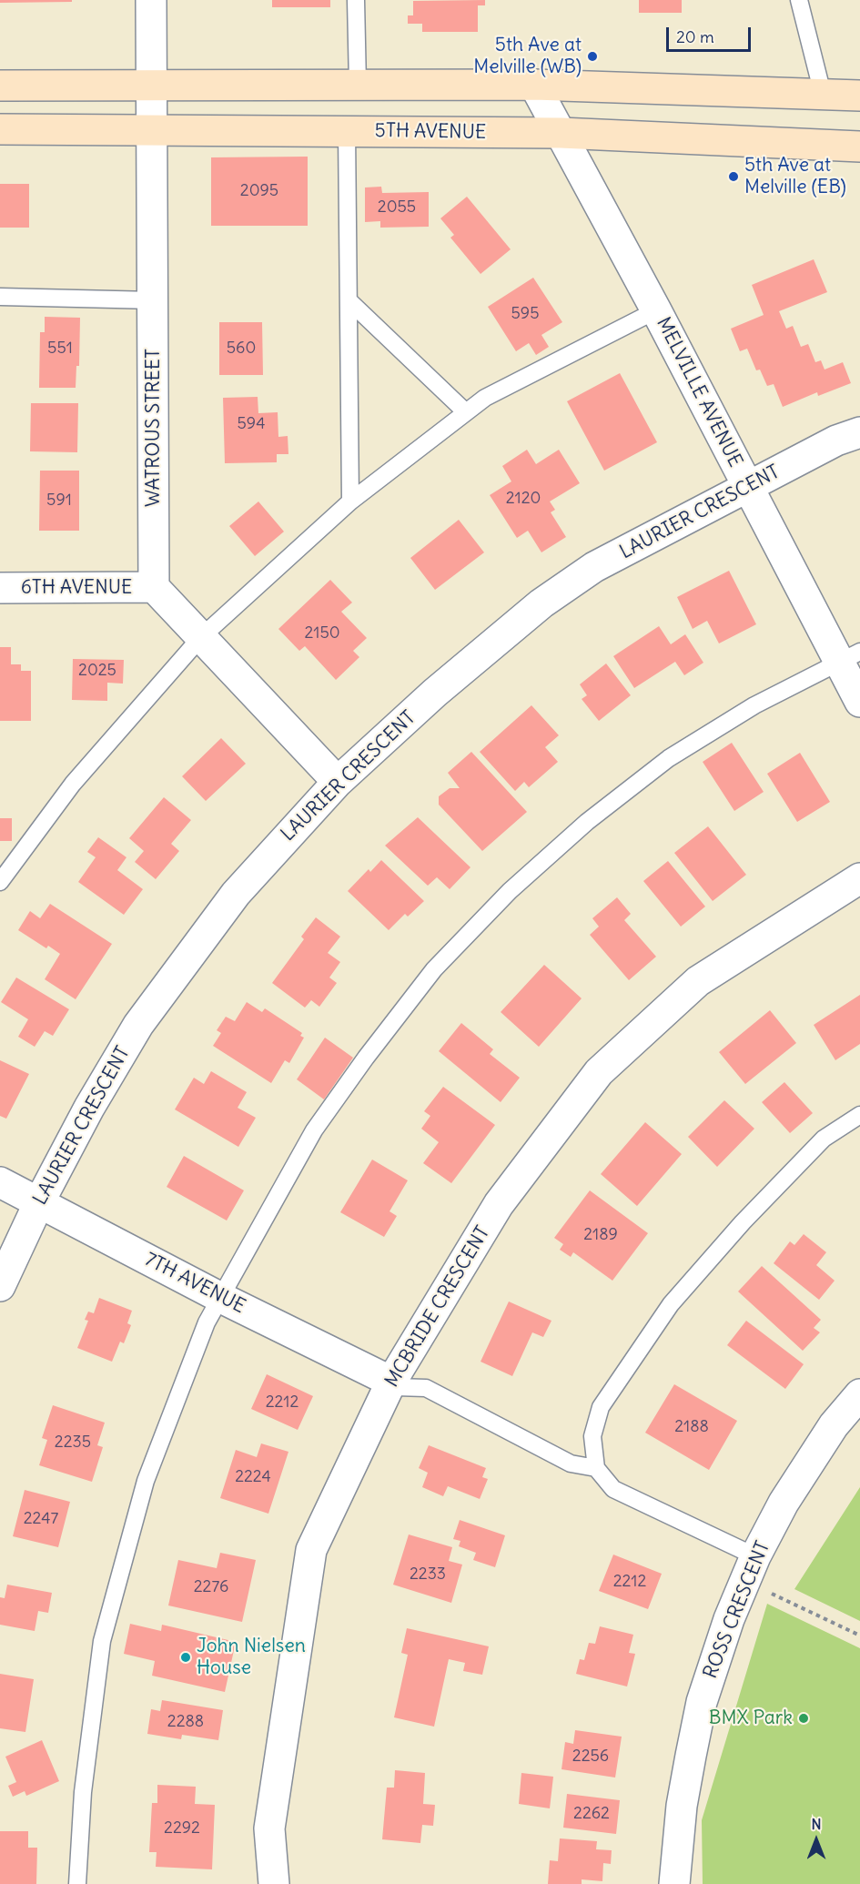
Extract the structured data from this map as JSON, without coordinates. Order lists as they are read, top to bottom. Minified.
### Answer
{"streets":{"main road":["5TH AVENUE"],"street":["MELVILLE AVENUE","WATROUS STREET","LAURIER CRESCENT","6TH AVENUE","7TH AVENUE","MCBRIDE CRESCENT","ROSS CRESCENT"]},"crossings":[["5TH AVENUE","MELVILLE AVENUE"],["5TH AVENUE","WATROUS STREET"],["MELVILLE AVENUE","LAURIER CRESCENT"],["WATROUS STREET","6TH AVENUE"],["LAURIER CRESCENT","7TH AVENUE"],["7TH AVENUE","MCBRIDE CRESCENT"]],"places":["5th Ave at Melville (WB)","5th Ave at Melville (EB)","John Nielsen House","BMX Park"],"house_numbers":["2095","2055","595","551","560","594","2120","591","2150","2025","2189","2212","2188","2235","2224","2247","2233","2212","2276","2288","2256","2262","2292"],"scale_bar":"20 m","north":"top"}
